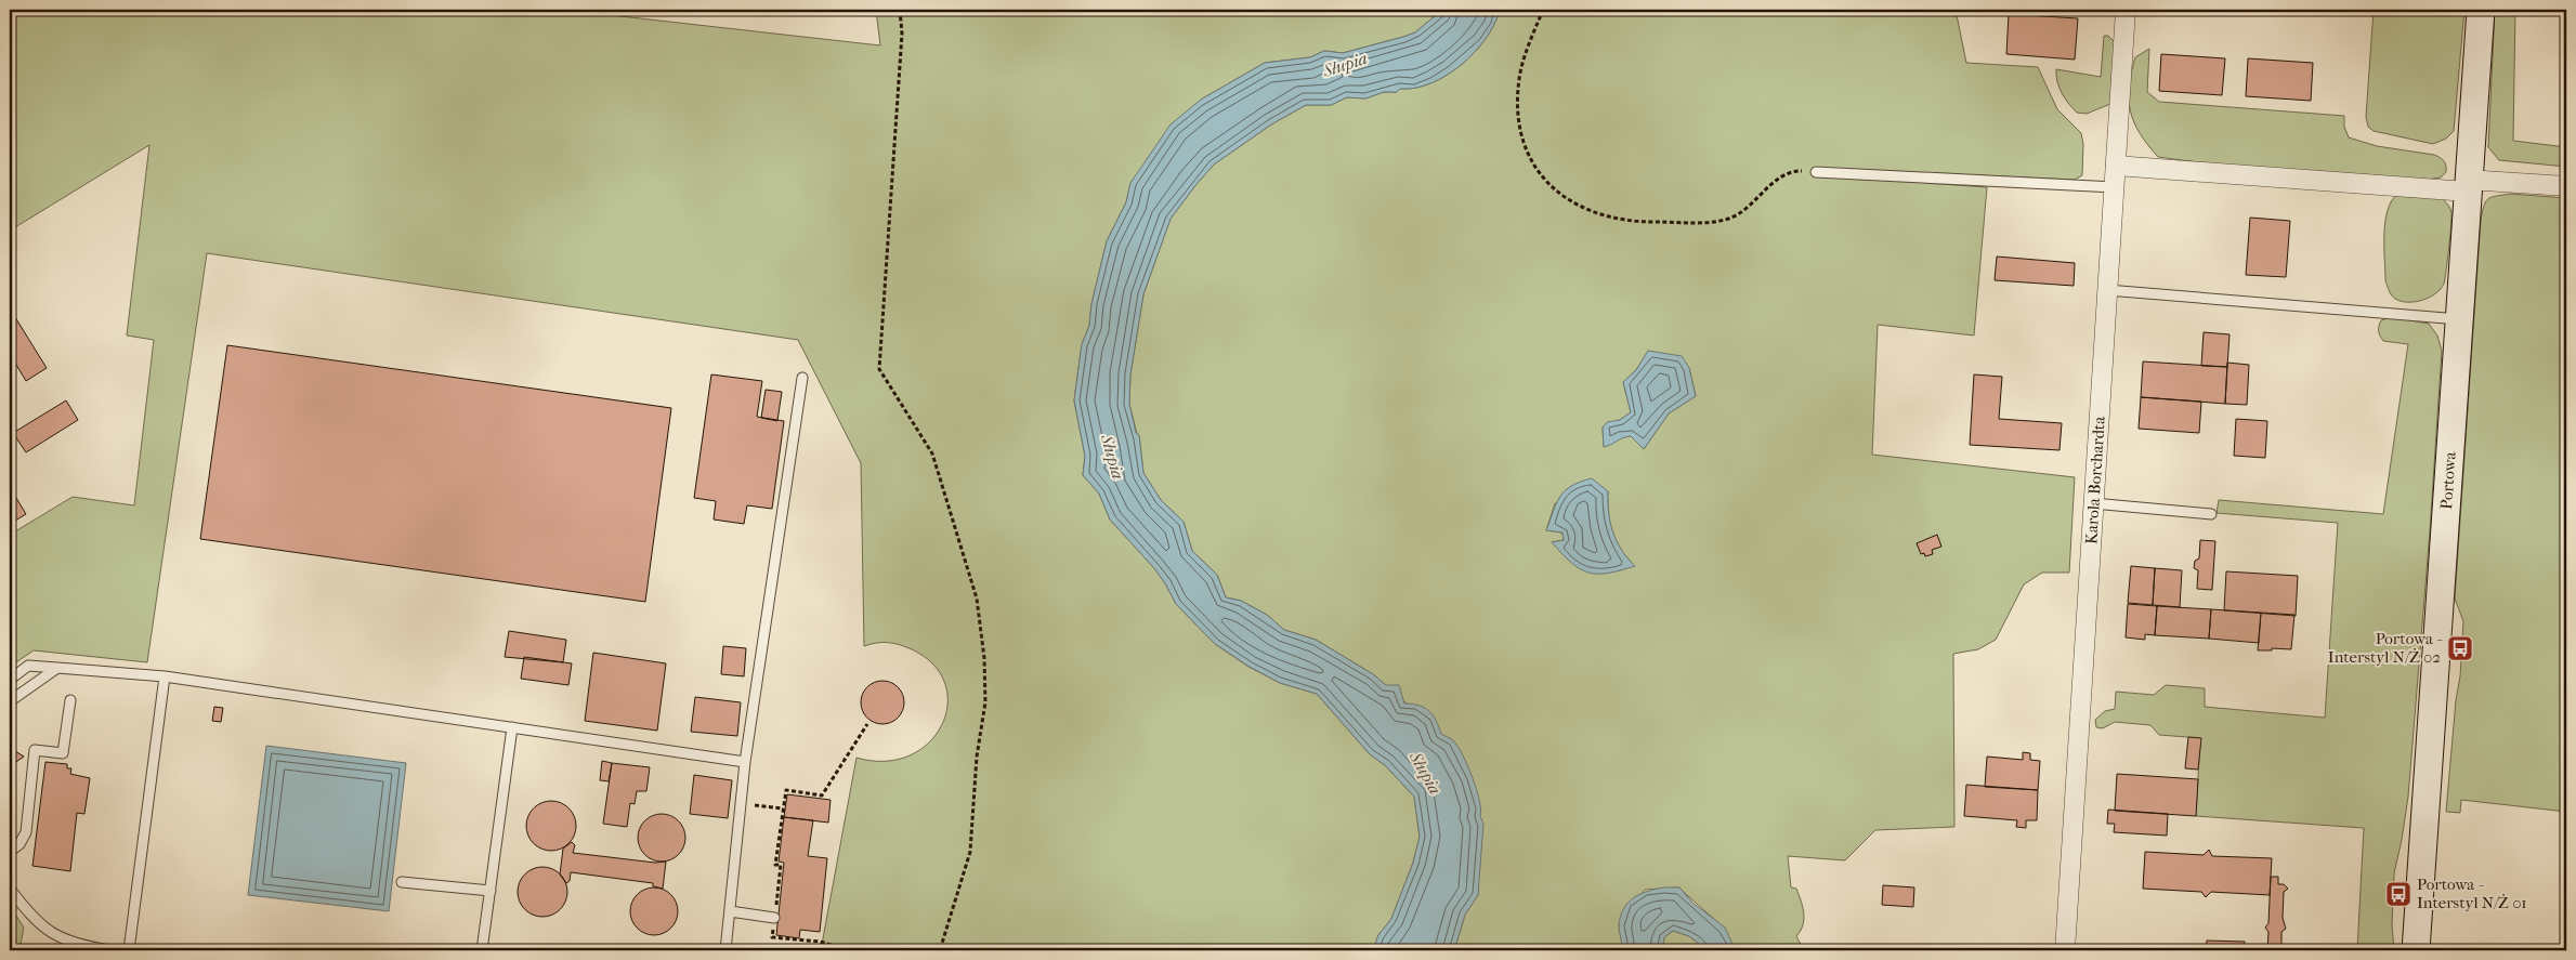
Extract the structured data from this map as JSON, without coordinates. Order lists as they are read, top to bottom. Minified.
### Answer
{"streets":{"main road":["Portowa"],"street":["Karola Borchardta"]},"water":["Słupia"],"places":{"bus stop":["Portowa - Interstyl N/Ż 02","Portowa - Interstyl N/Ż 01"]}}
